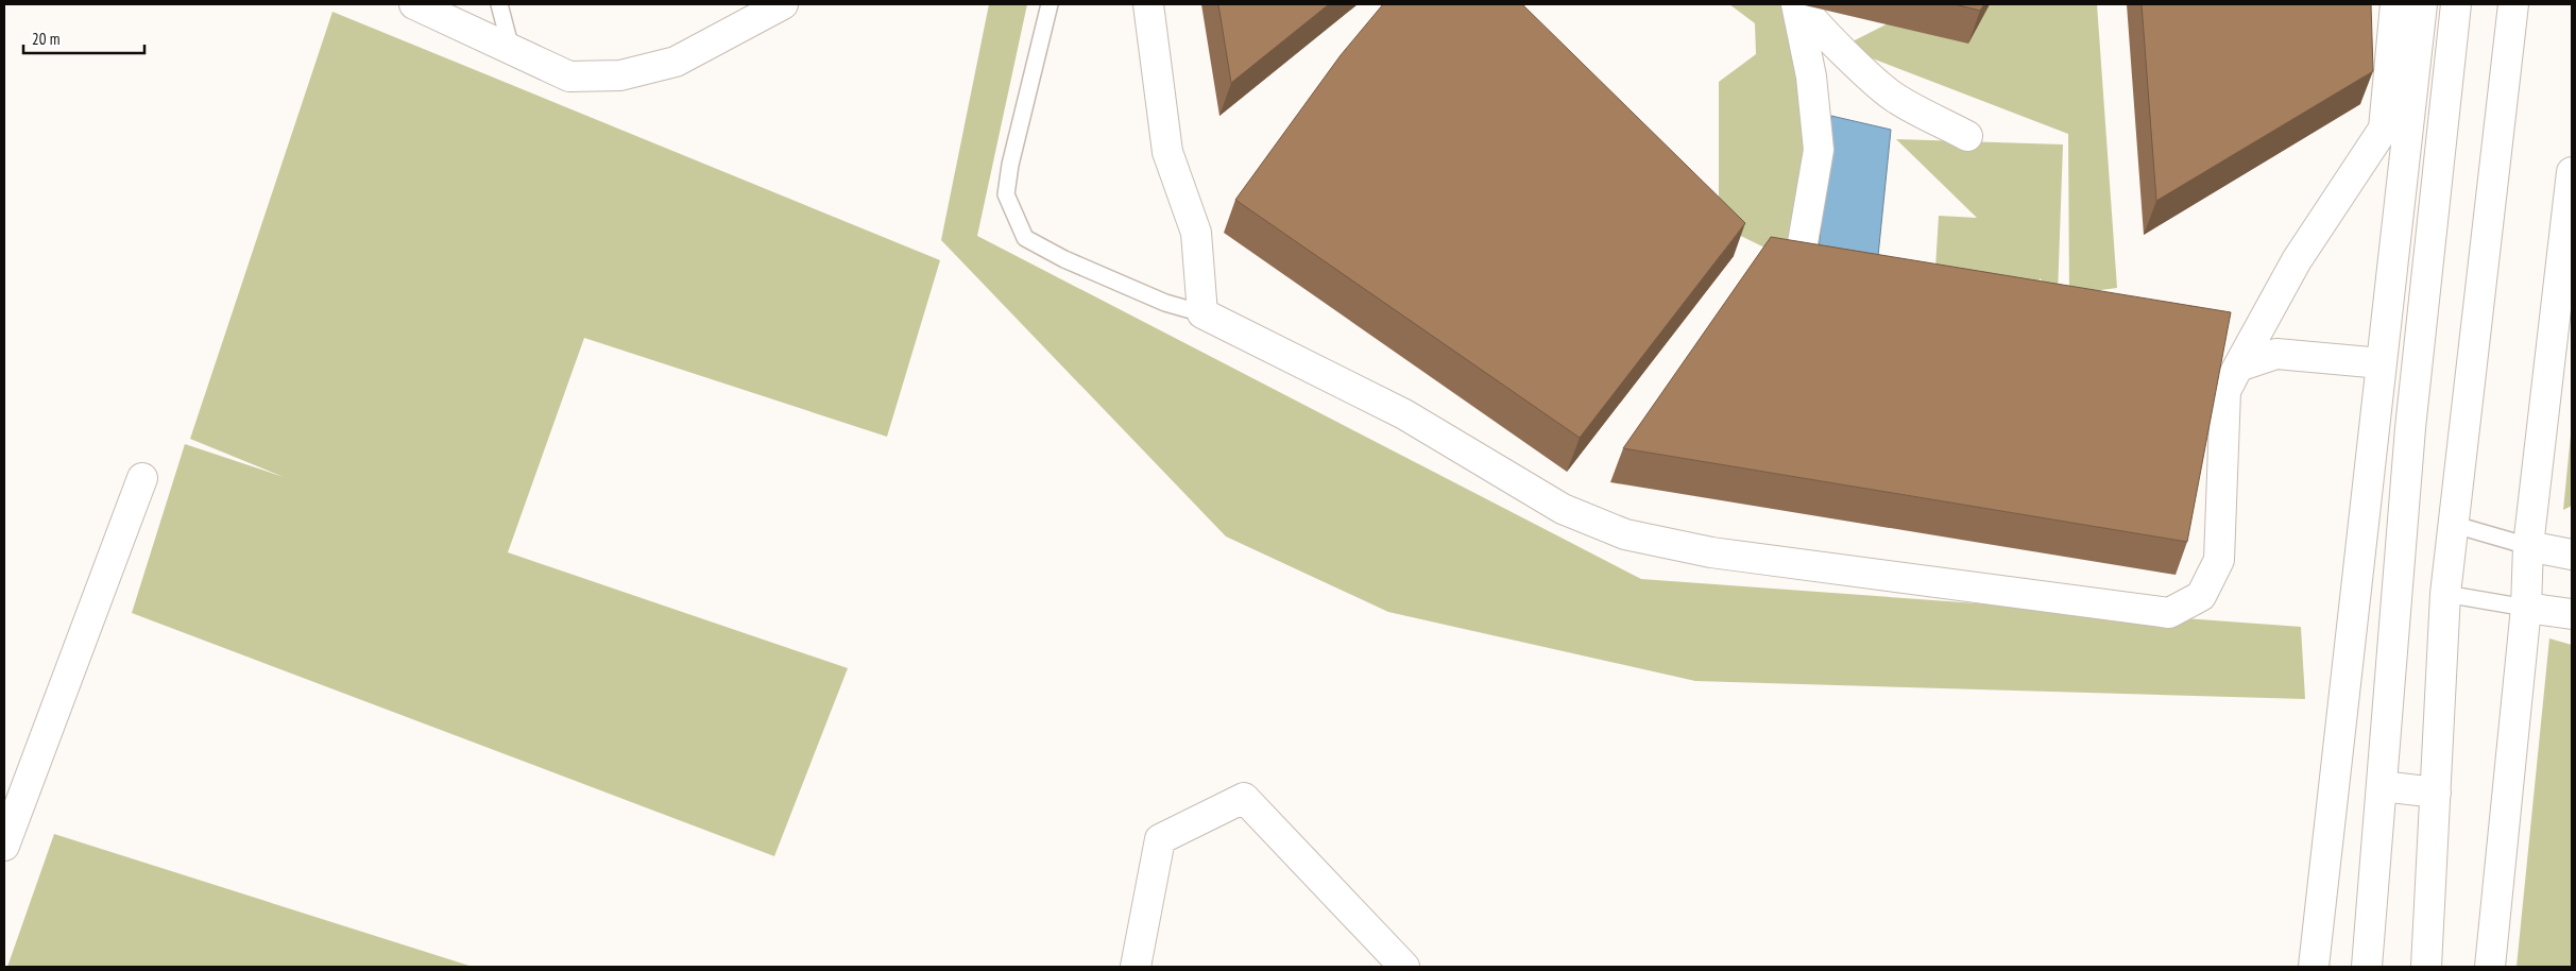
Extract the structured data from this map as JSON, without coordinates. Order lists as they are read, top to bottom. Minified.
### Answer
{"scale_bar":"20 m"}
